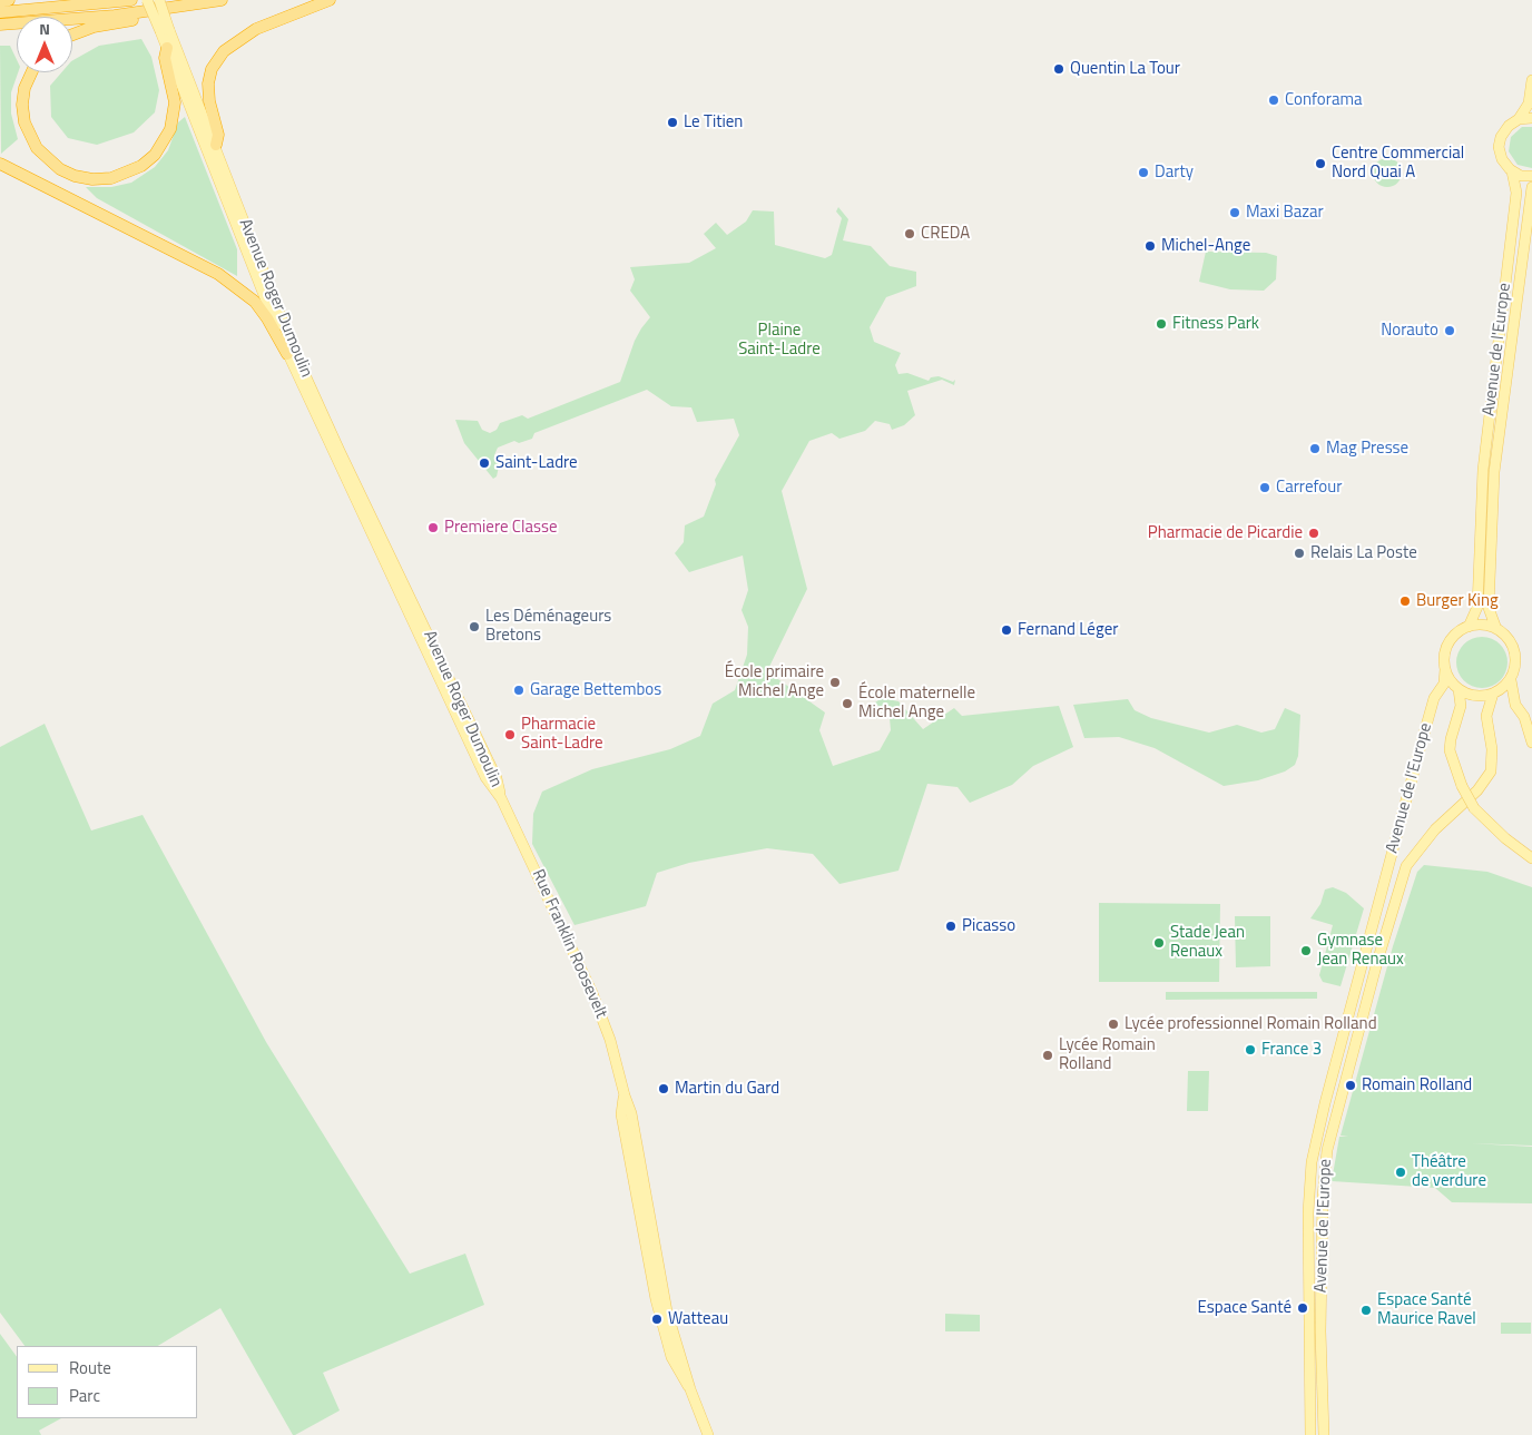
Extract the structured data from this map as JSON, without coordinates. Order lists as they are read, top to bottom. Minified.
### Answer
{"streets":{"main road":["Avenue Roger Dumoulin","Avenue de l'Europe","Rue Franklin Roosevelt"]},"crossings":[["Avenue Roger Dumoulin","Rue Franklin Roosevelt"]],"parks":["Plaine Saint-Ladre"],"places":["Quentin La Tour","Conforama","Le Titien","Centre Commercial Nord Quai A","Darty","Maxi Bazar","CREDA","Michel-Ange","Fitness Park","Norauto","Mag Presse","Saint-Ladre","Carrefour","Premiere Classe","Pharmacie de Picardie","Relais La Poste","Burger King","Les Déménageurs Bretons","Fernand Léger","École primaire Michel Ange","Garage Bettembos","École maternelle Michel Ange","Pharmacie Saint-Ladre","Picasso","Stade Jean Renaux","Gymnase Jean Renaux","Lycée professionnel Romain Rolland","France 3","Lycée Romain Rolland","Romain Rolland","Martin du Gard","Théâtre de verdure","Espace Santé","Espace Santé Maurice Ravel","Watteau"],"legend":["Route","Parc"],"north":"top"}
